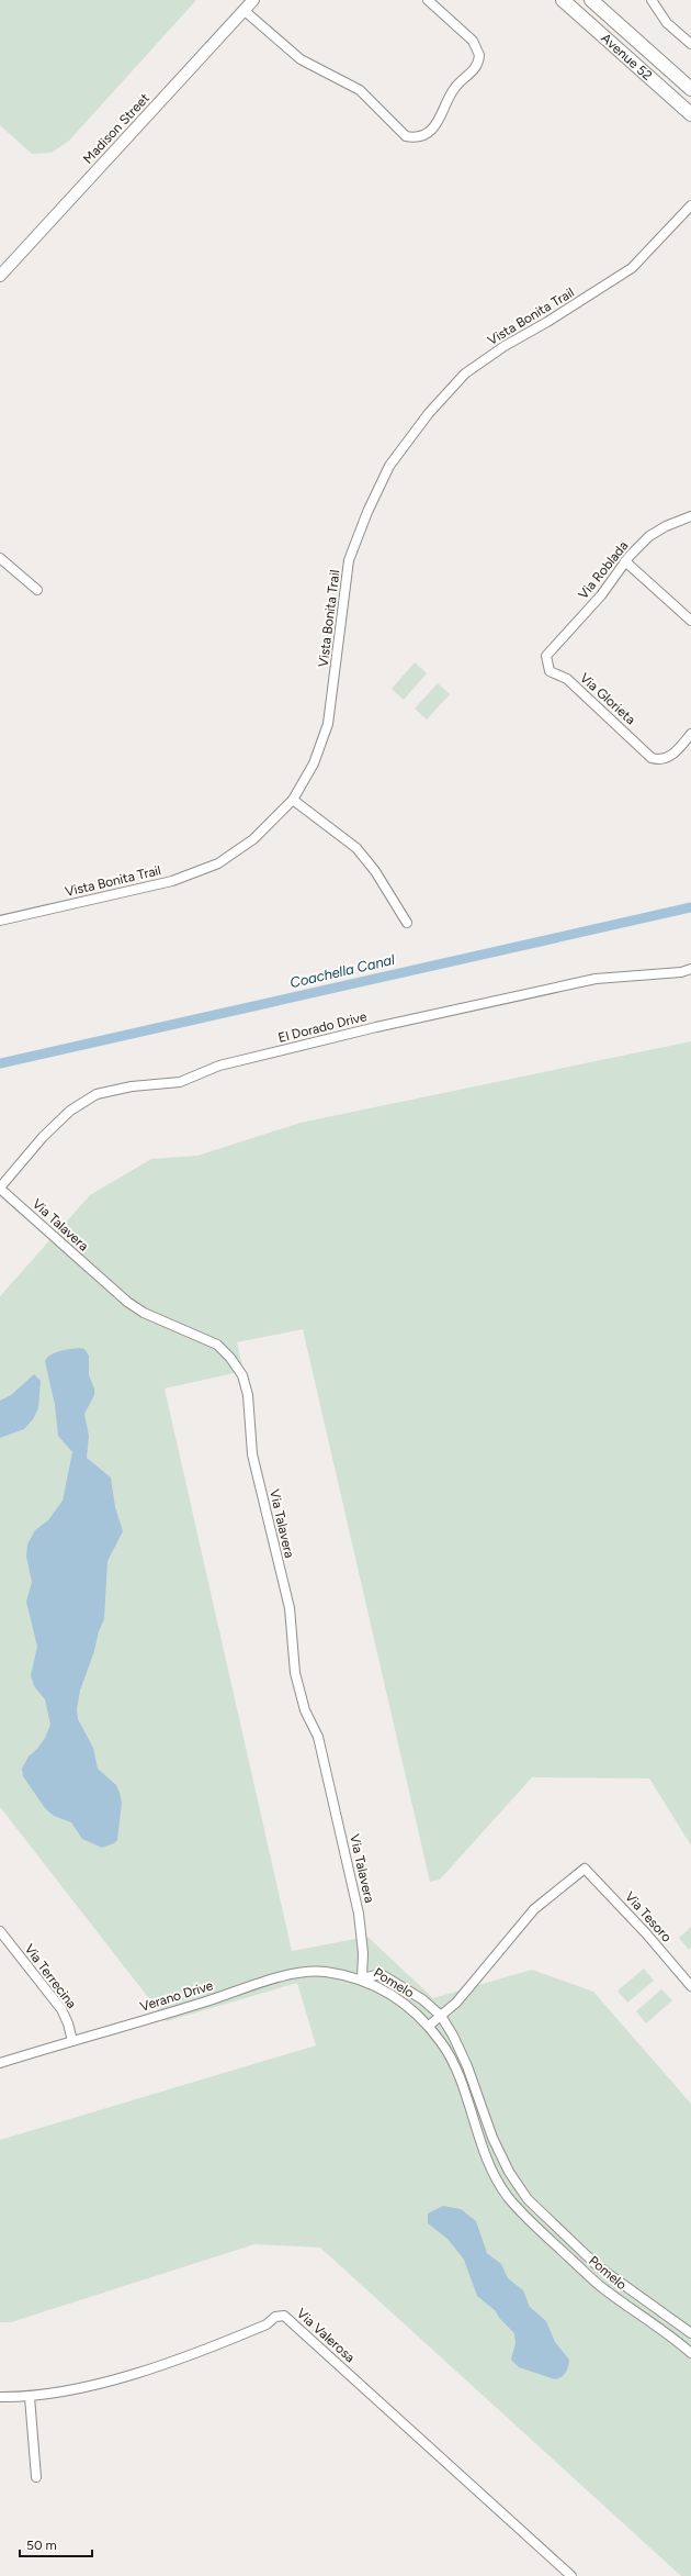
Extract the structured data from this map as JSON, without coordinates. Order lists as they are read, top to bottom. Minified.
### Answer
{"streets":{"main road":["Avenue 52"],"street":["Madison Street","Vista Bonita Trail","Via Roblada","Via Glorieta","El Dorado Drive","Via Talavera","Via Tesoro","Via Terrecina","Pomelo","Verano Drive","Via Valerosa"]},"crossings":[["Via Roblada","Via Glorieta"],["El Dorado Drive","Via Talavera"],["Via Talavera","Pomelo"],["Via Talavera","Verano Drive"],["Via Tesoro","Pomelo"],["Via Terrecina","Verano Drive"],["Pomelo","Verano Drive"]],"water":["Coachella Canal"],"scale_bar":"50 m"}
